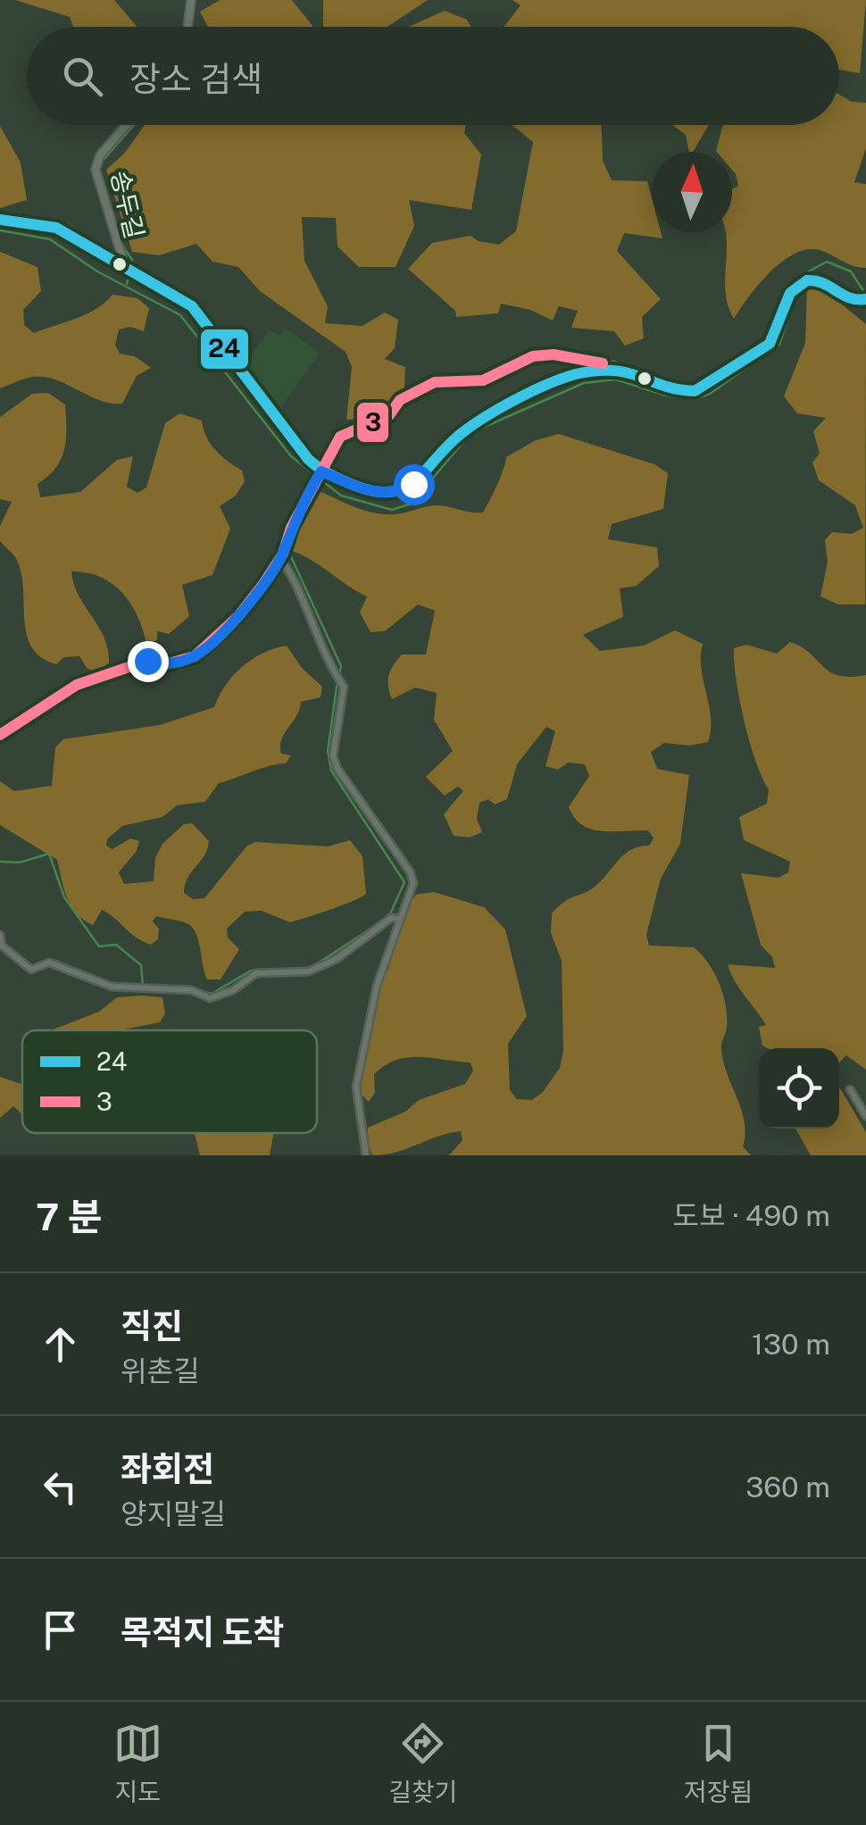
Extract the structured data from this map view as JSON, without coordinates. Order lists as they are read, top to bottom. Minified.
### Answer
{"streets":{"street":["송두길"]},"lines":["transit line 24","transit line 3"],"legend":["24","3"],"north":"top","page":{"search":"장소 검색","heading":["7 분","도보 · 490 m"],"list":[["직진","위촌길","130 m"],["좌회전","양지말길","360 m"],"목적지 도착"],"nav":["지도","길찾기","저장됨"]}}
